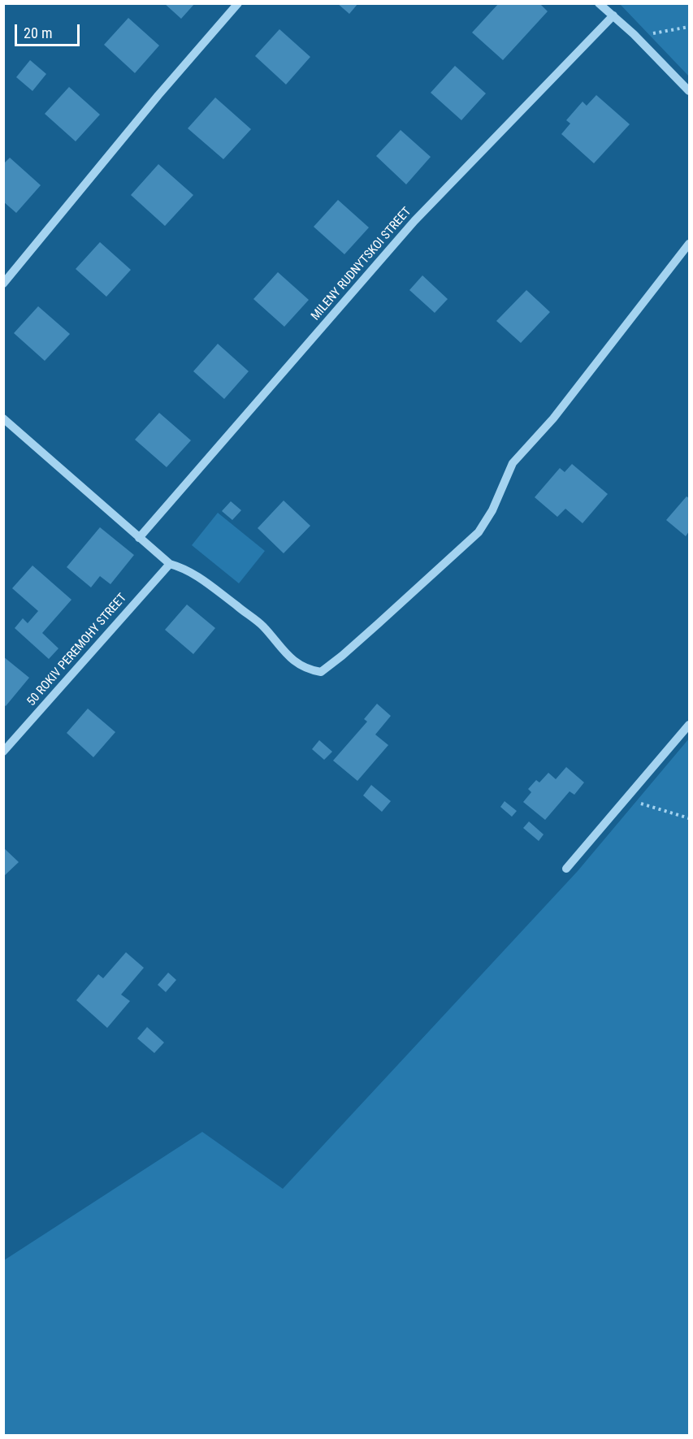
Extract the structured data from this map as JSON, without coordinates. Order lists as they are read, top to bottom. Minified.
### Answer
{"streets":{"street":["MILENY RUDNYTSKOI STREET","50 ROKIV PEREMOHY STREET"]},"scale_bar":"20 m"}
